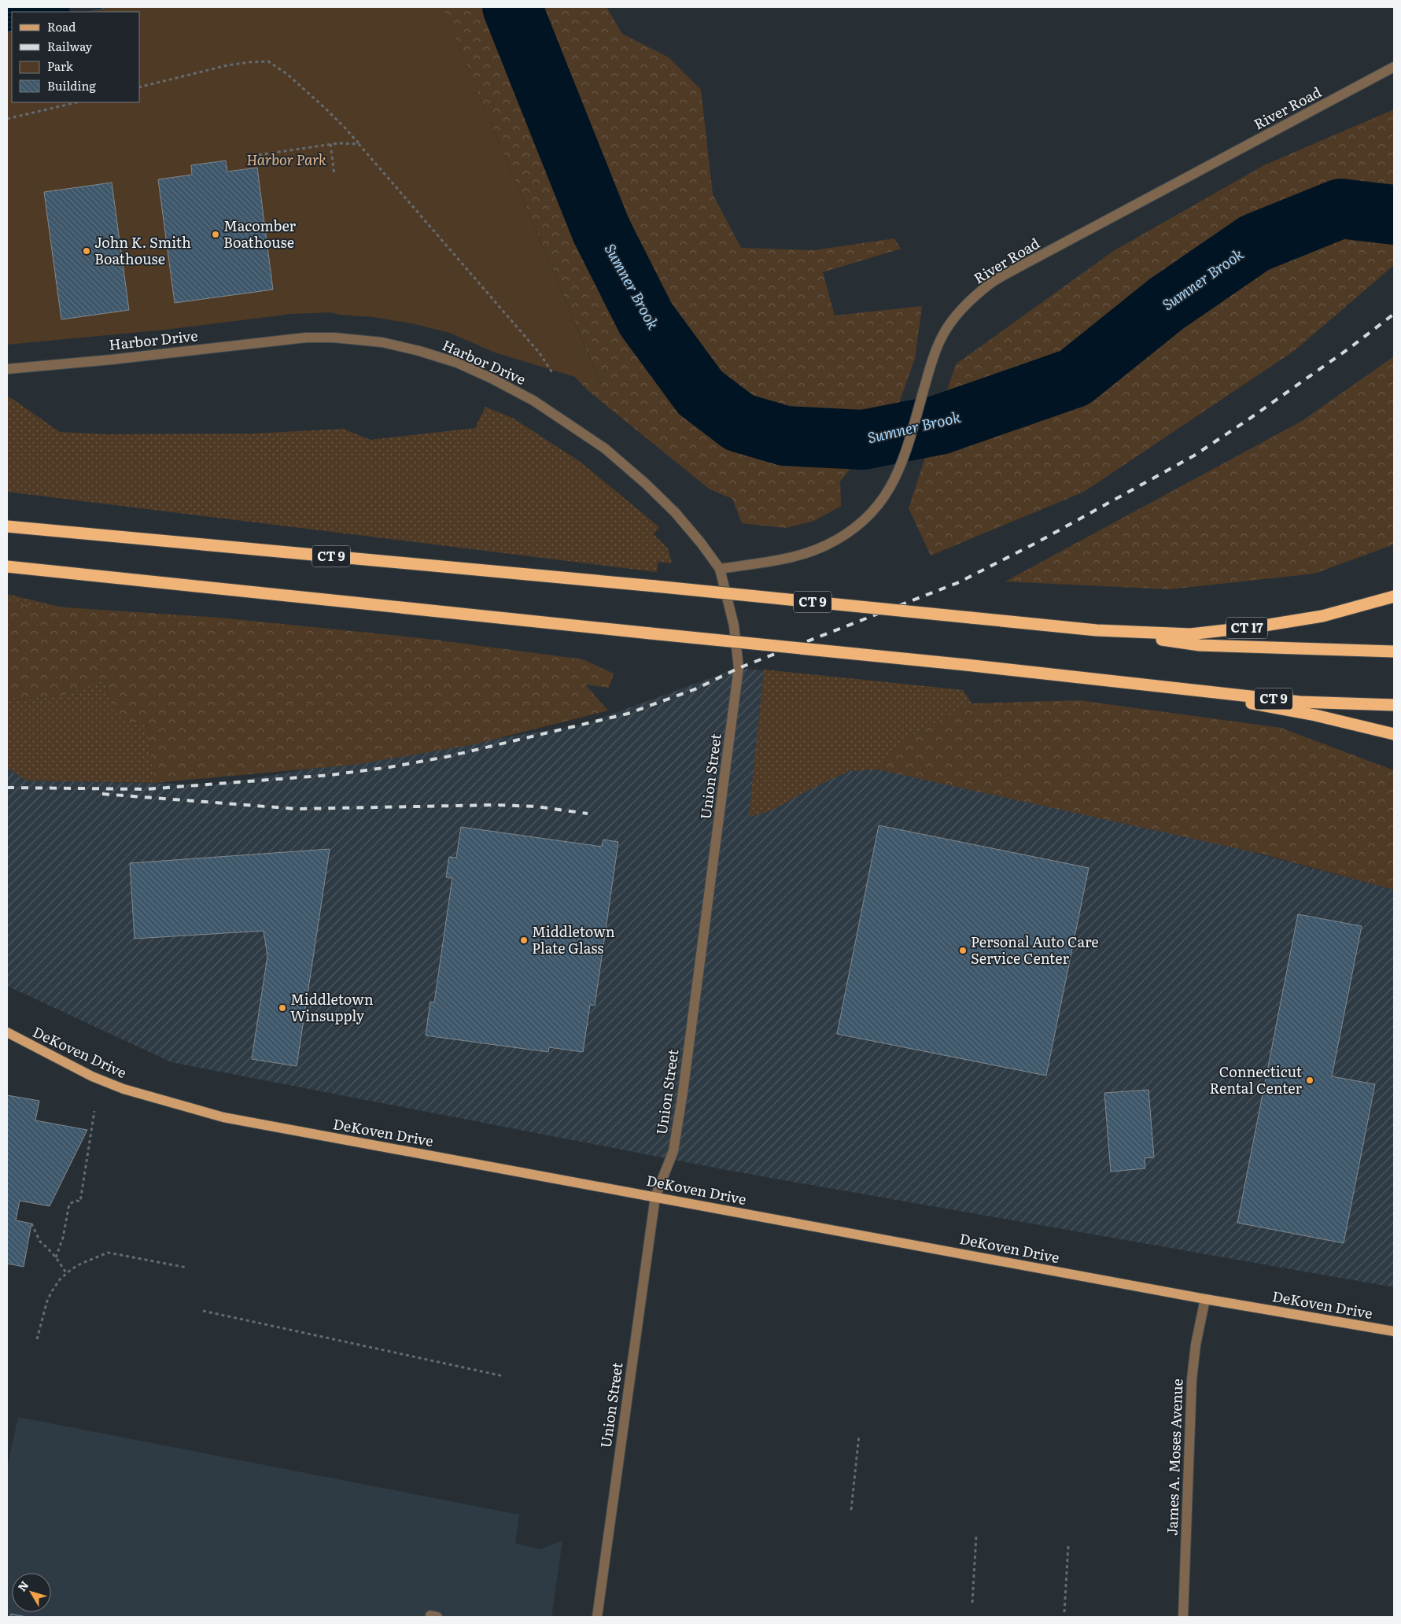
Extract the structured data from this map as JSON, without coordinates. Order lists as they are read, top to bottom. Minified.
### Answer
{"streets":{"highway":["CT 9","CT 17"],"main road":["DeKoven Drive"],"street":["River Road","Harbor Drive","Union Street","James A. Moses Avenue"]},"crossings":[["River Road","Harbor Drive"],["River Road","Union Street"],["Harbor Drive","Union Street"],["CT 9","CT 17"],["Union Street","DeKoven Drive"],["DeKoven Drive","James A. Moses Avenue"]],"water":["Sumner Brook"],"parks":["Harbor Park"],"places":["Macomber Boathouse","John K. Smith Boathouse","Middletown Plate Glass","Personal Auto Care Service Center","Middletown Winsupply","Connecticut Rental Center"],"legend":["Road","Railway","Park","Building"],"north":"top left"}
